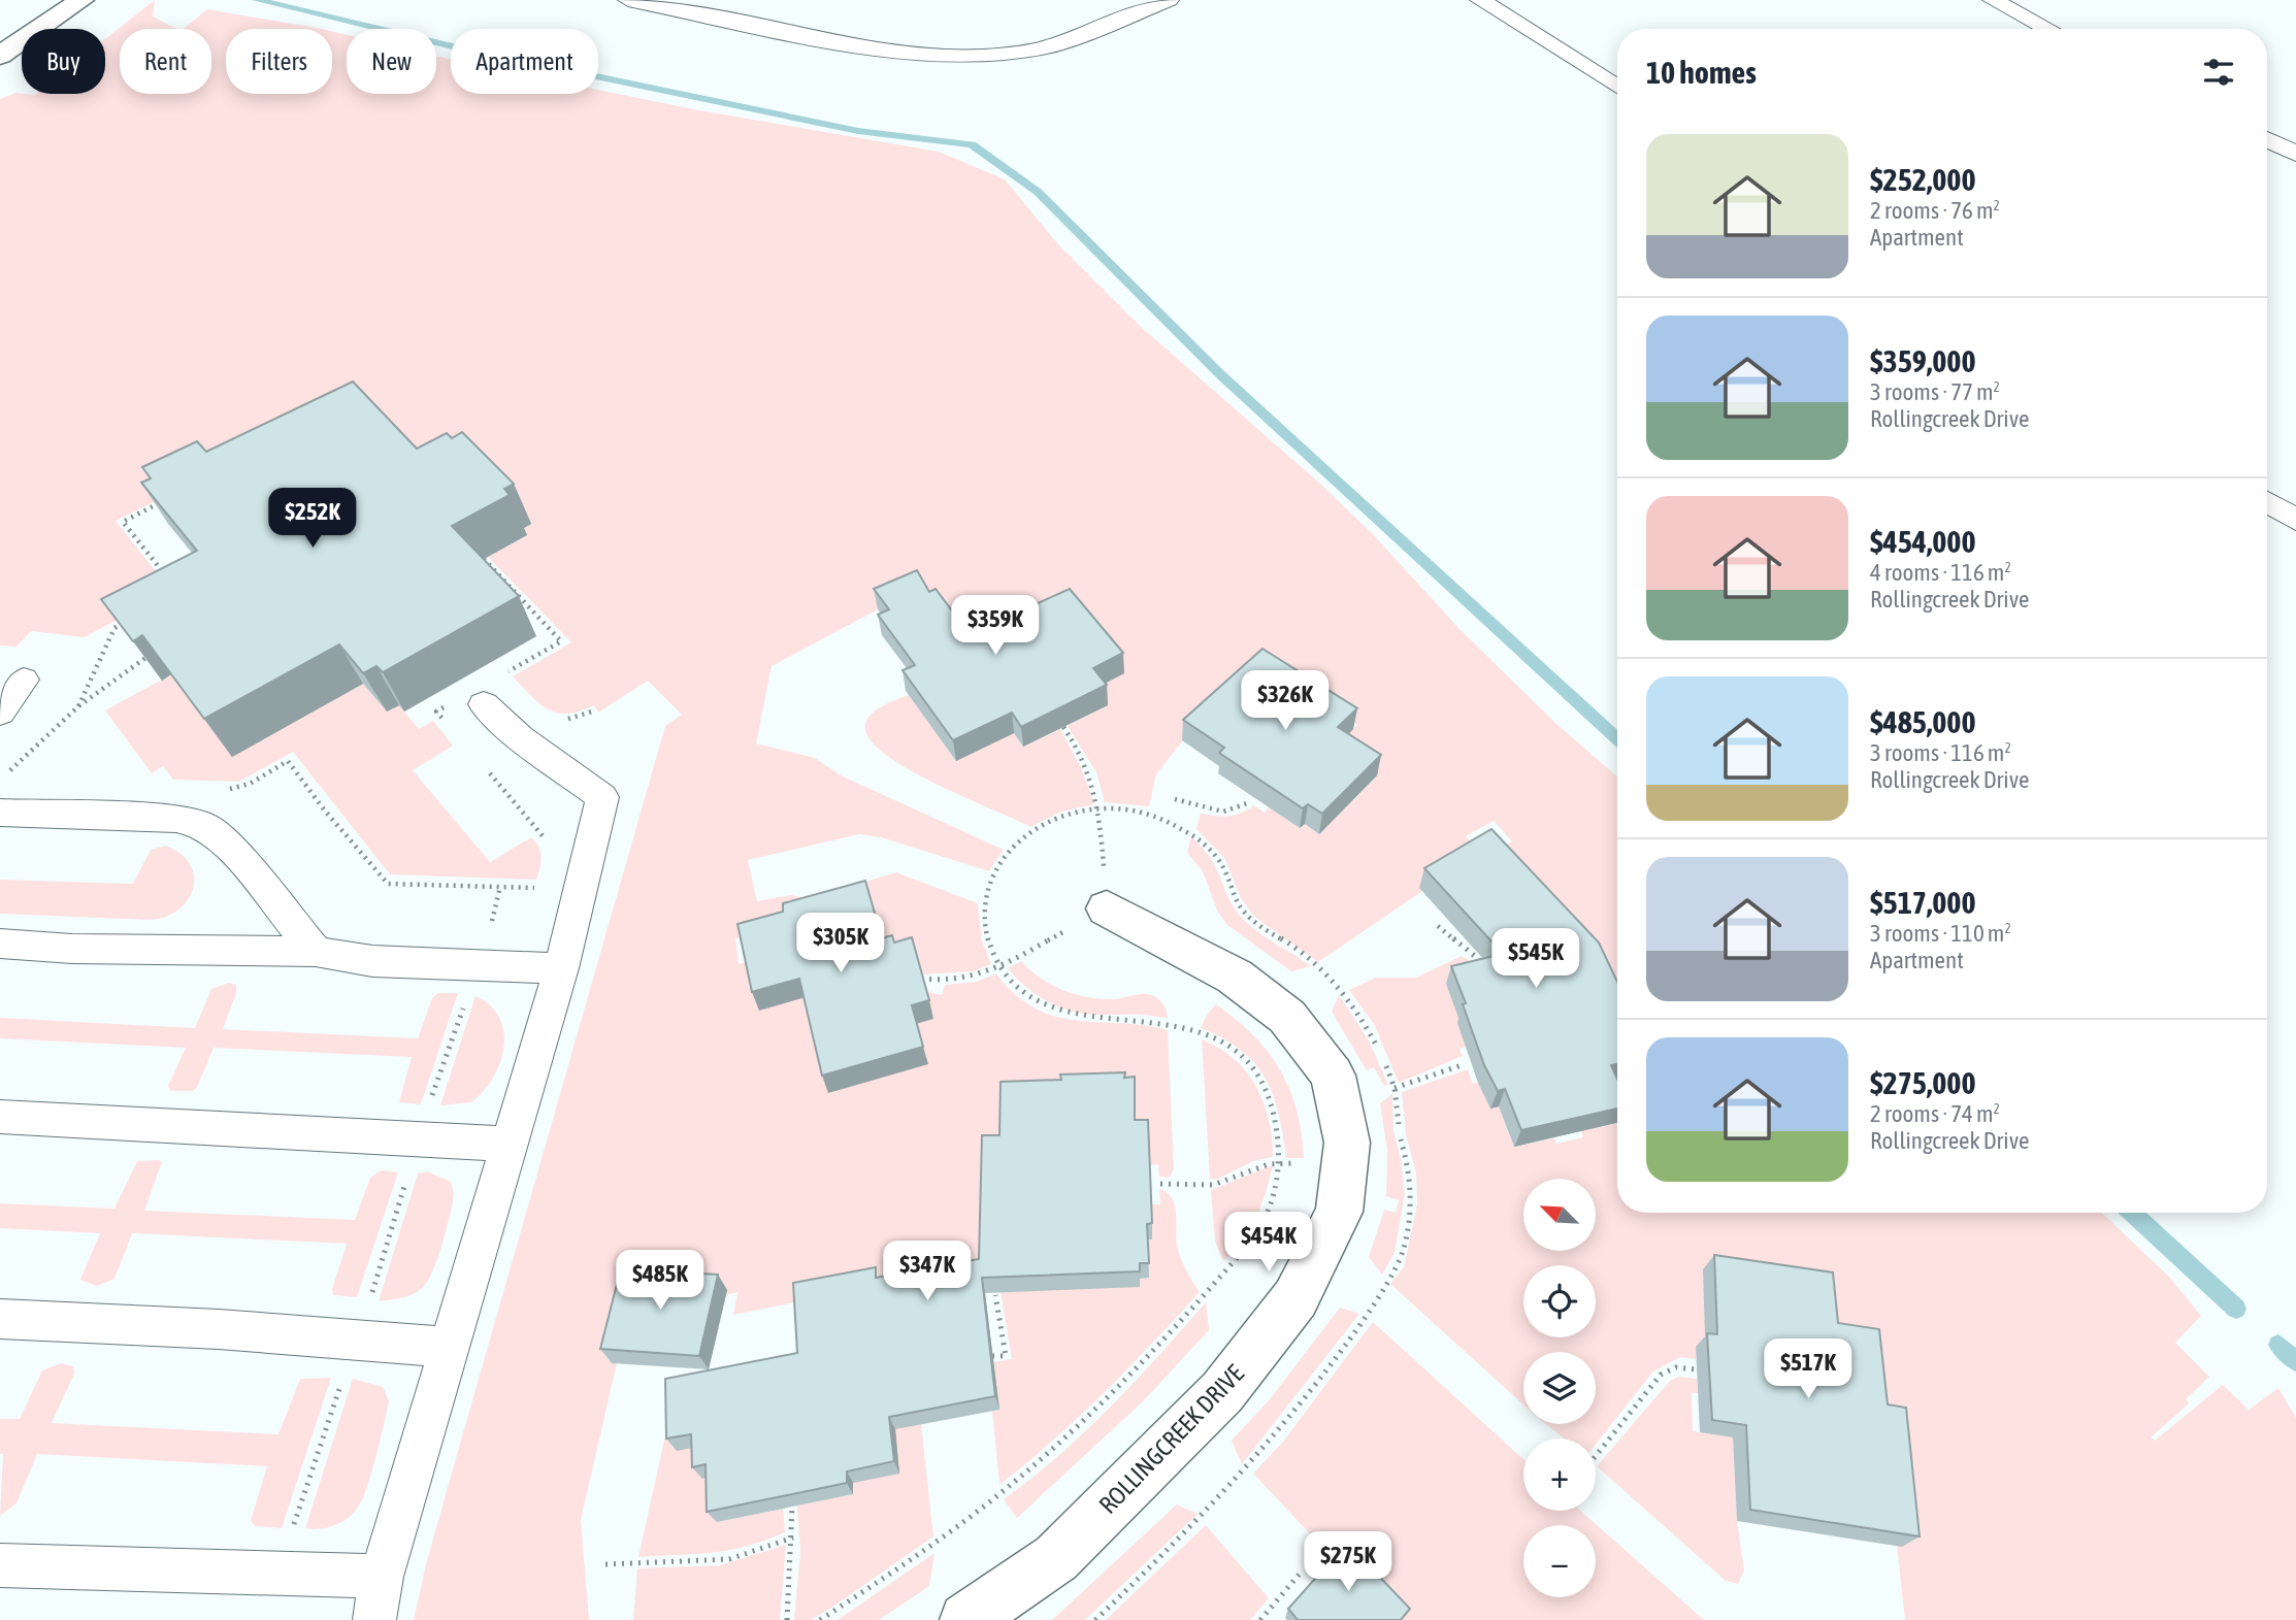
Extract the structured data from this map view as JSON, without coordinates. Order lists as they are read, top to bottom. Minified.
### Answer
{"streets":{"street":["ROLLINGCREEK DRIVE"]},"north":"top left","page":{"chip":["Buy","Rent","Filters","New","Apartment"],"heading":"10 homes","list":[{"name":"$252,000","note":"2 rooms · 76 m² · Apartment"},{"name":"$359,000","note":"3 rooms · 77 m² · Rollingcreek Drive"},{"name":"$454,000","note":"4 rooms · 116 m² · Rollingcreek Drive"},{"name":"$485,000","note":"3 rooms · 116 m² · Rollingcreek Drive"},{"name":"$517,000","note":"3 rooms · 110 m² · Apartment"},{"name":"$275,000","note":"2 rooms · 74 m² · Rollingcreek Drive"}],"price":["$252K","$359K","$326K","$305K","$545K","$454K","$347K","$485K","$517K","$275K"],"map_buttons":["+","−"]}}
